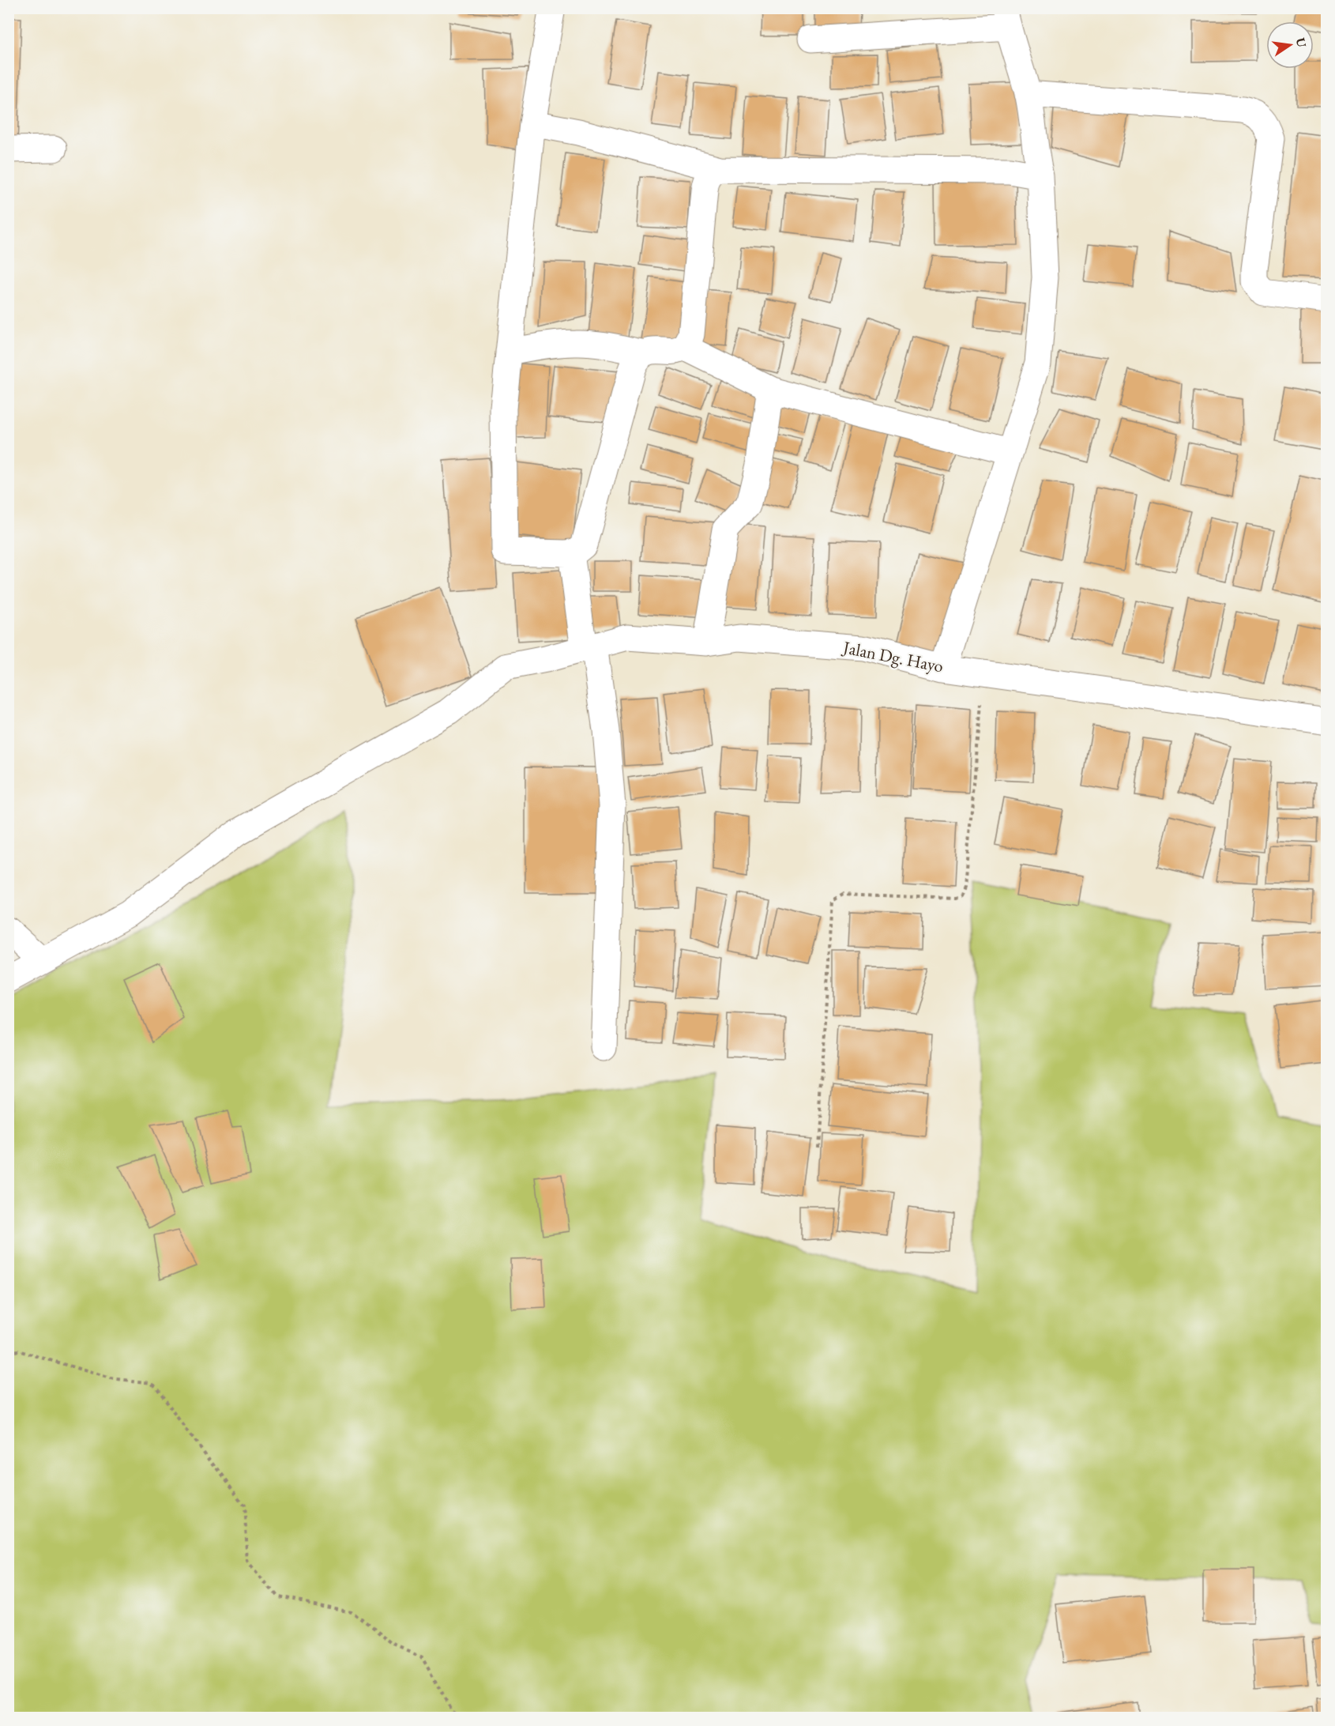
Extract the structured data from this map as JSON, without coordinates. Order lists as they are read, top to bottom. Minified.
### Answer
{"streets":{"street":["Jalan Dg. Hayo"]},"north":"right"}
